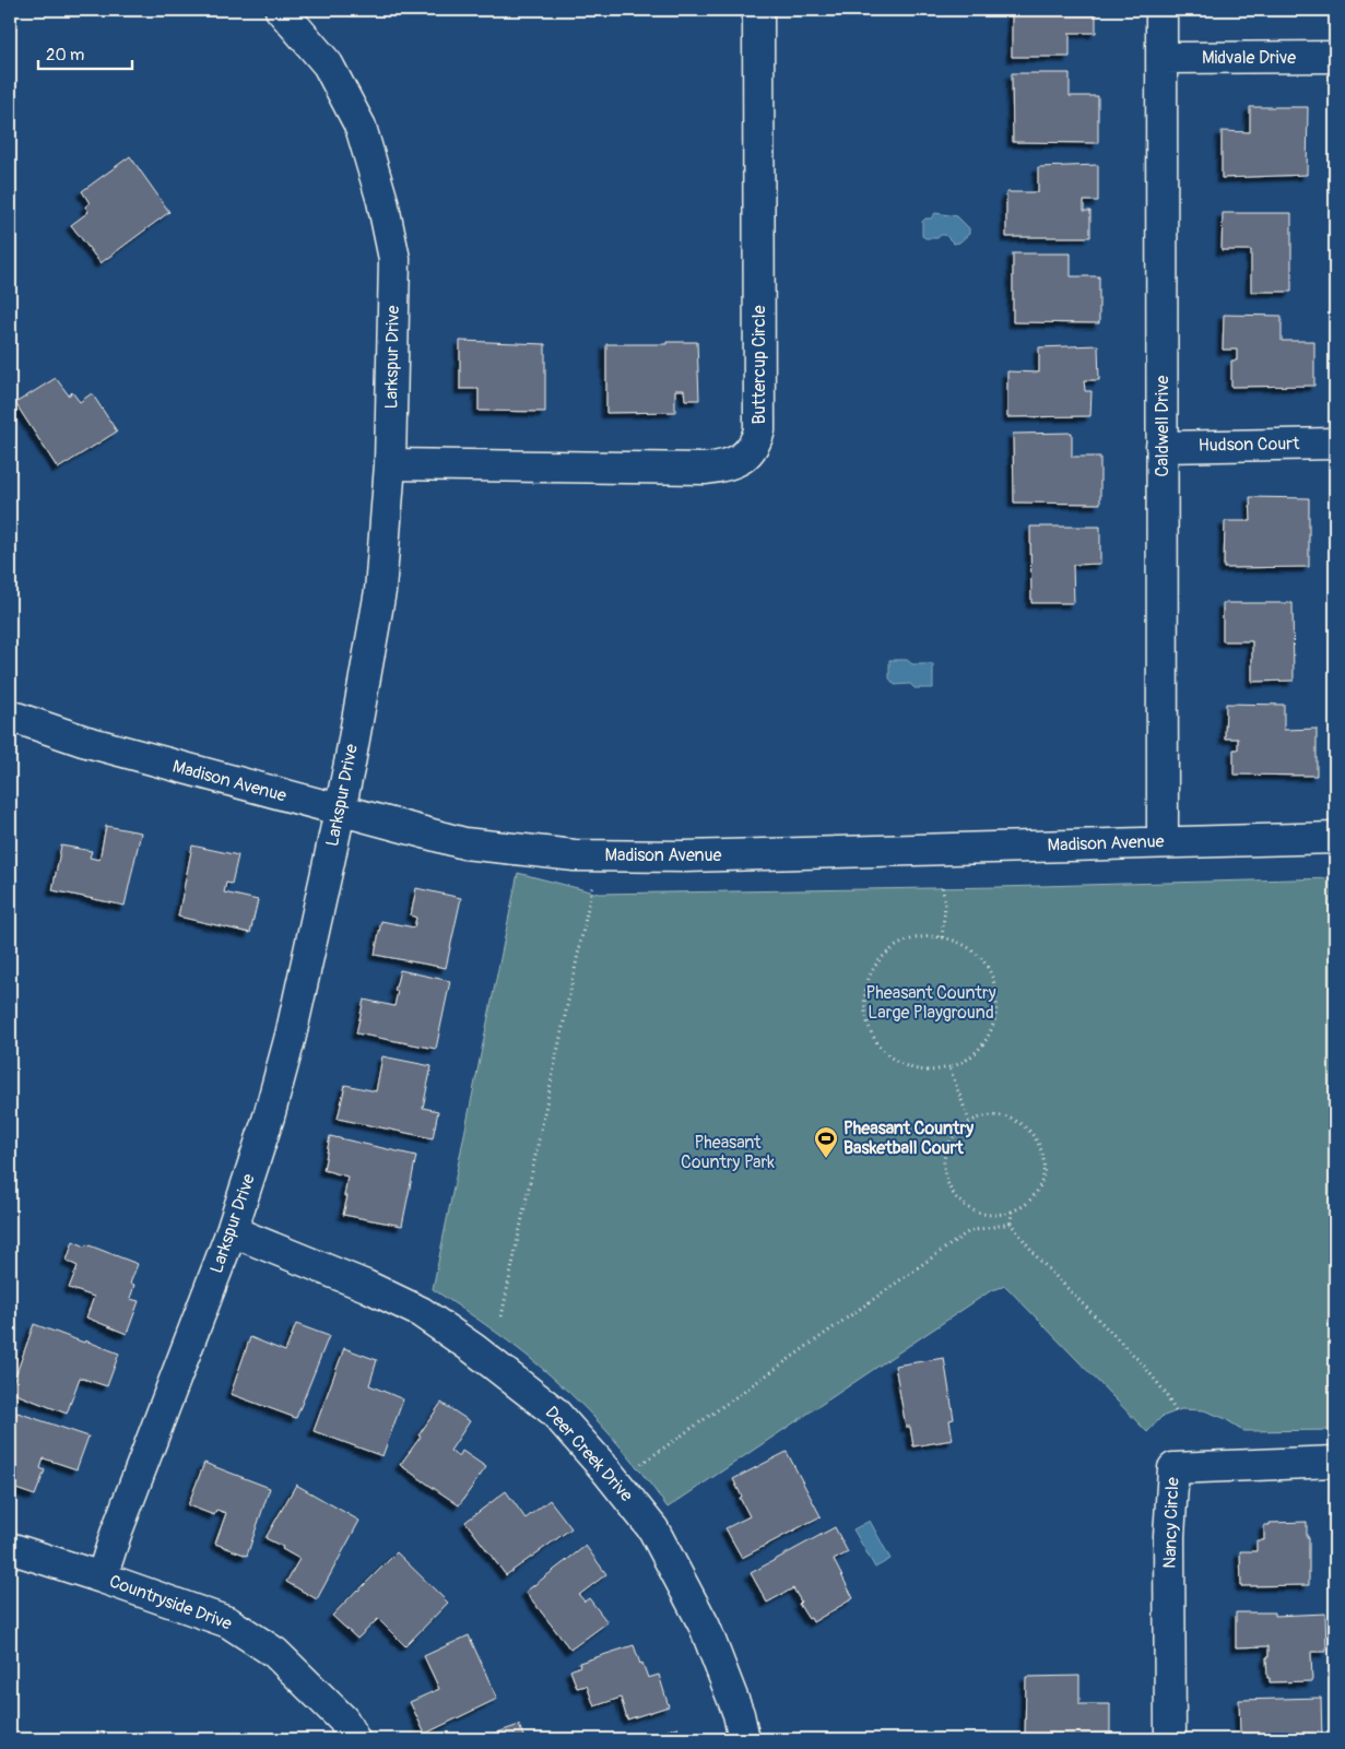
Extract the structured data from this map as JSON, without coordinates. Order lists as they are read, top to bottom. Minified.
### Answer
{"streets":{"street":["Midvale Drive","Larkspur Drive","Buttercup Circle","Caldwell Drive","Hudson Court","Madison Avenue","Deer Creek Drive","Nancy Circle","Countryside Drive"]},"crossings":[["Midvale Drive","Caldwell Drive"],["Larkspur Drive","Buttercup Circle"],["Larkspur Drive","Madison Avenue"],["Larkspur Drive","Deer Creek Drive"],["Larkspur Drive","Countryside Drive"],["Caldwell Drive","Hudson Court"],["Caldwell Drive","Madison Avenue"]],"parks":["Pheasant Country Large Playground","Pheasant Country Park"],"places":{"sports":["Pheasant Country Basketball Court"]},"scale_bar":"20 m"}
